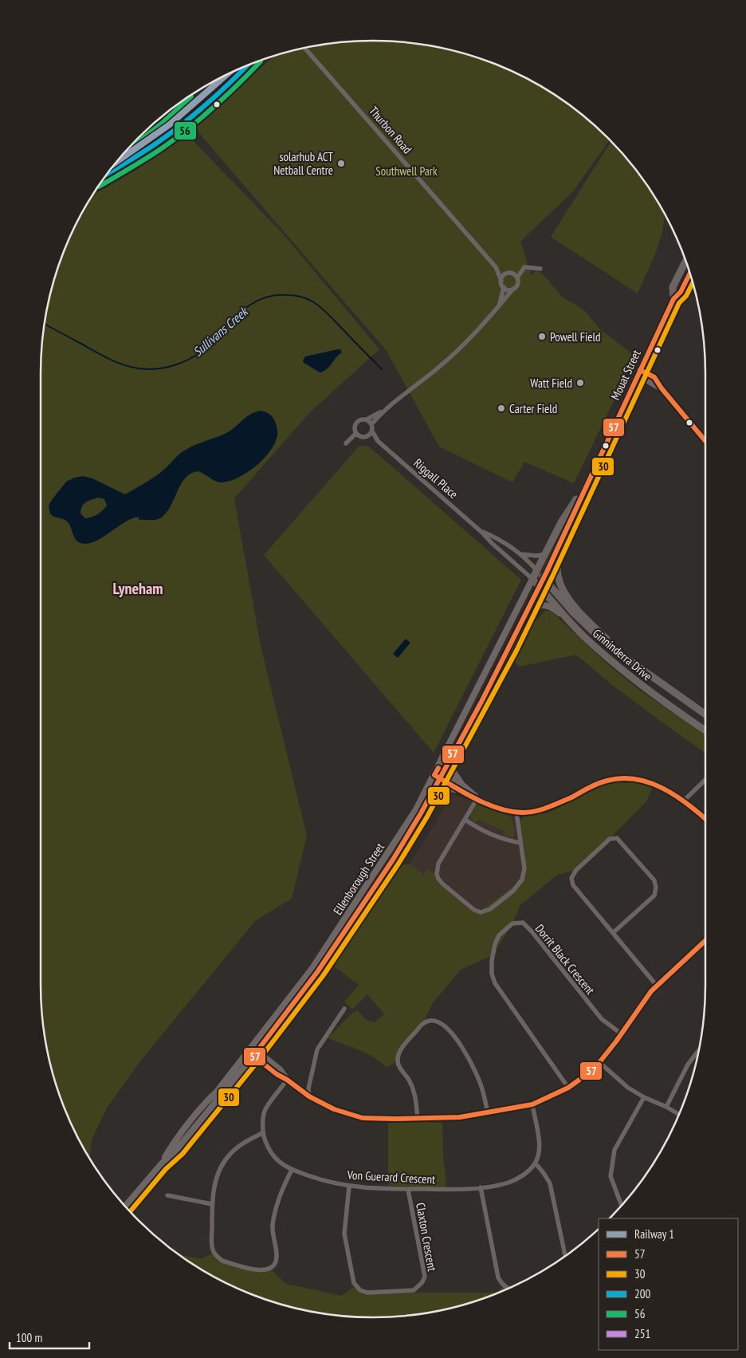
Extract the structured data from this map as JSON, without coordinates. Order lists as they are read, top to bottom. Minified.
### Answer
{"streets":{"main road":["Mouat Street","Ginninderra Drive","Ellenborough Street"],"street":["Thurbon Road","Riggall Place","Dorrit Black Crescent","Von Guerard Crescent","Claxton Crescent"]},"crossings":[["Mouat Street","Riggall Place"],["Mouat Street","Ginninderra Drive"],["Mouat Street","Ellenborough Street"],["Riggall Place","Ginninderra Drive"],["Riggall Place","Ellenborough Street"],["Ginninderra Drive","Ellenborough Street"],["Von Guerard Crescent","Claxton Crescent"]],"districts":["Lyneham"],"water":["Sullivans Creek"],"parks":["Southwell Park"],"places":["solarhub ACT Netball Centre","Powell Field","Watt Field","Carter Field"],"lines":["transit line 56","transit line 200","transit line 251","rail line 1","transit line 57","transit line 30"],"legend":["Railway 1","57","30","200","56","251"],"scale_bar":"100 m"}
